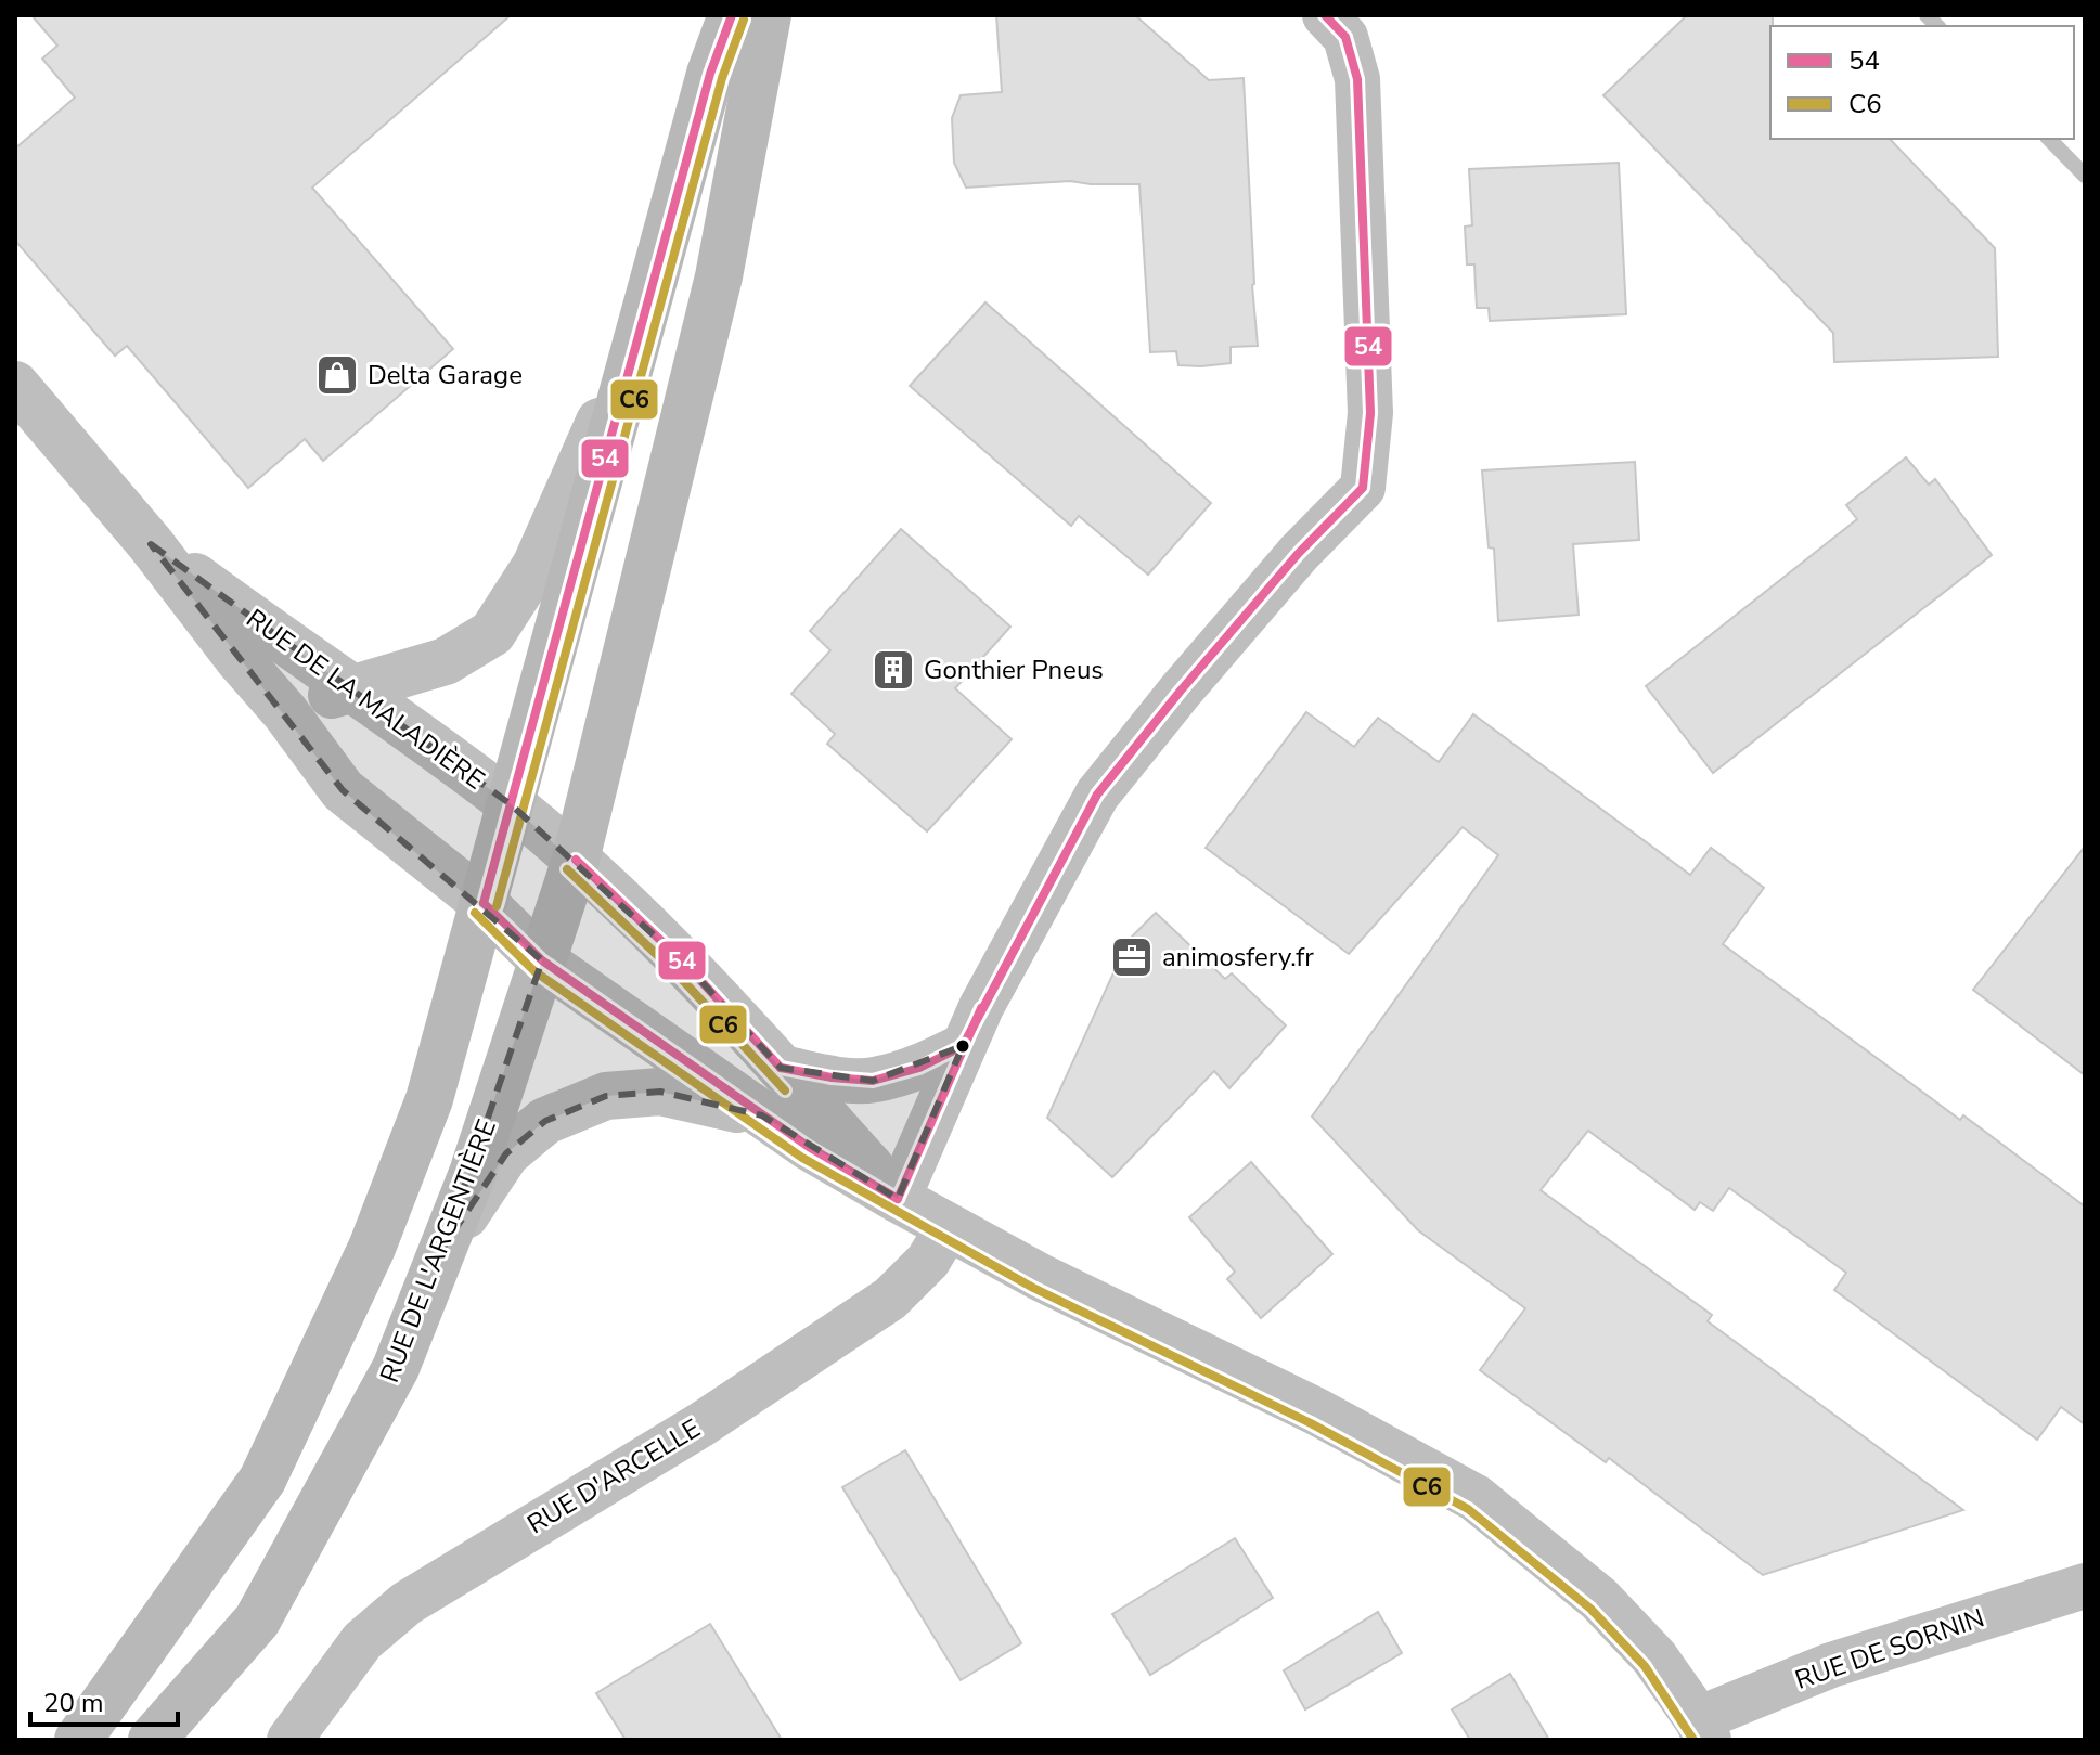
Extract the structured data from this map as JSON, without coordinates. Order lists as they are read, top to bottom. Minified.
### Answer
{"streets":{"main road":["RUE DE L'ARGENTIÈRE"],"street":["RUE DE LA MALADIÈRE","RUE D'ARCELLE","RUE DE SORNIN"]},"crossings":[["RUE DE LA MALADIÈRE","RUE DE L'ARGENTIÈRE"],["RUE DE LA MALADIÈRE","RUE D'ARCELLE"],["RUE DE LA MALADIÈRE","RUE DE SORNIN"]],"places":{"shop":["Delta Garage"],"building":["Gonthier Pneus"],"office":["animosfery.fr"]},"lines":["transit line 54","transit line C6"],"legend":["54","C6"],"scale_bar":"20 m"}
